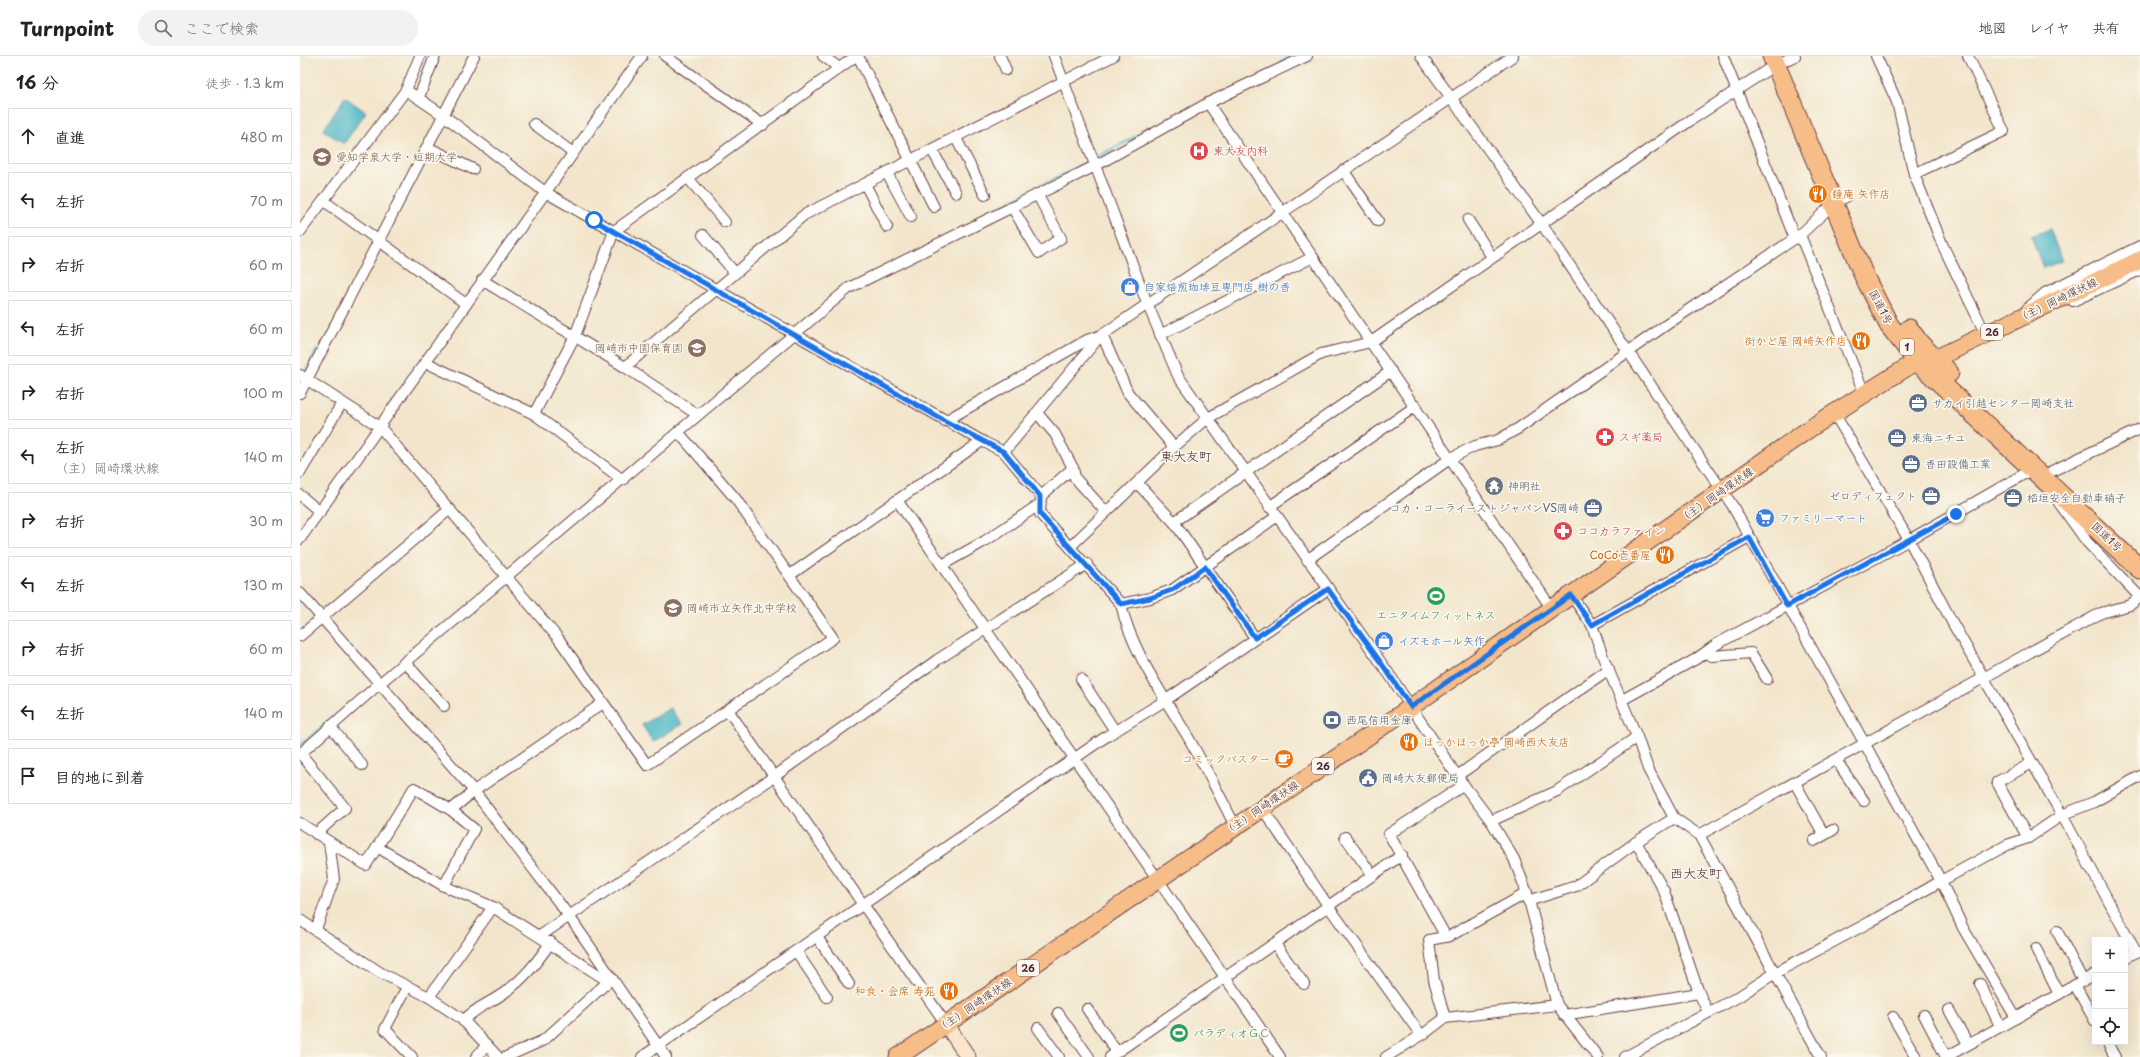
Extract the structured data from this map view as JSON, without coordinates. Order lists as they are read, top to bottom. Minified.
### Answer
{"streets":{"highway":["国道1号","1"],"main road":["（主）岡崎環状線","26"]},"crossings":[["（主）岡崎環状線","国道1号"]],"districts":["東大友町","西大友町"],"places":{"hospital":["東大友内科"],"school or university":["愛知学泉大学・短期大学","岡崎市中園保育園","岡崎市立矢作北中学校"],"restaurant":["鐘庵 矢作店","街かど屋 岡崎矢作店","CoCo壱番屋","ほっかほっか亭 岡崎西大友店","和食・会席 寿苑"],"shop":["自家焙煎珈琲豆専門店 樹の香","イズモホール矢作"],"office":["サカイ引越センター岡崎支社","東海ニチユ","香田設備工業","ゼロディフェクト","稻垣安全自動車硝子","コカ・コーライーストジャパンVS岡崎"],"pharmacy":["スギ薬局","ココカラファイン"],"temple":["神明社"],"supermarket":["ファミリーマート"],"sports":["エニタイムフィットネス","パラディオＧＣ"],"bank":["西尾信用金庫"],"cafe":["コミックバスター"],"public building":["岡崎大友郵便局"]},"page":{"header":"Turnpoint","search":"ここで検索","nav":["地図","レイヤ","共有"],"heading":["16 分","徒歩 · 1.3 km"],"list":[["直進","480 m"],["左折","70 m"],["右折","60 m"],["左折","60 m"],["右折","100 m"],["左折","（主）岡崎環状線","140 m"],["右折","30 m"],["左折","130 m"],["右折","60 m"],["左折","140 m"],"目的地に到着"],"map_buttons":["+","−"]}}
